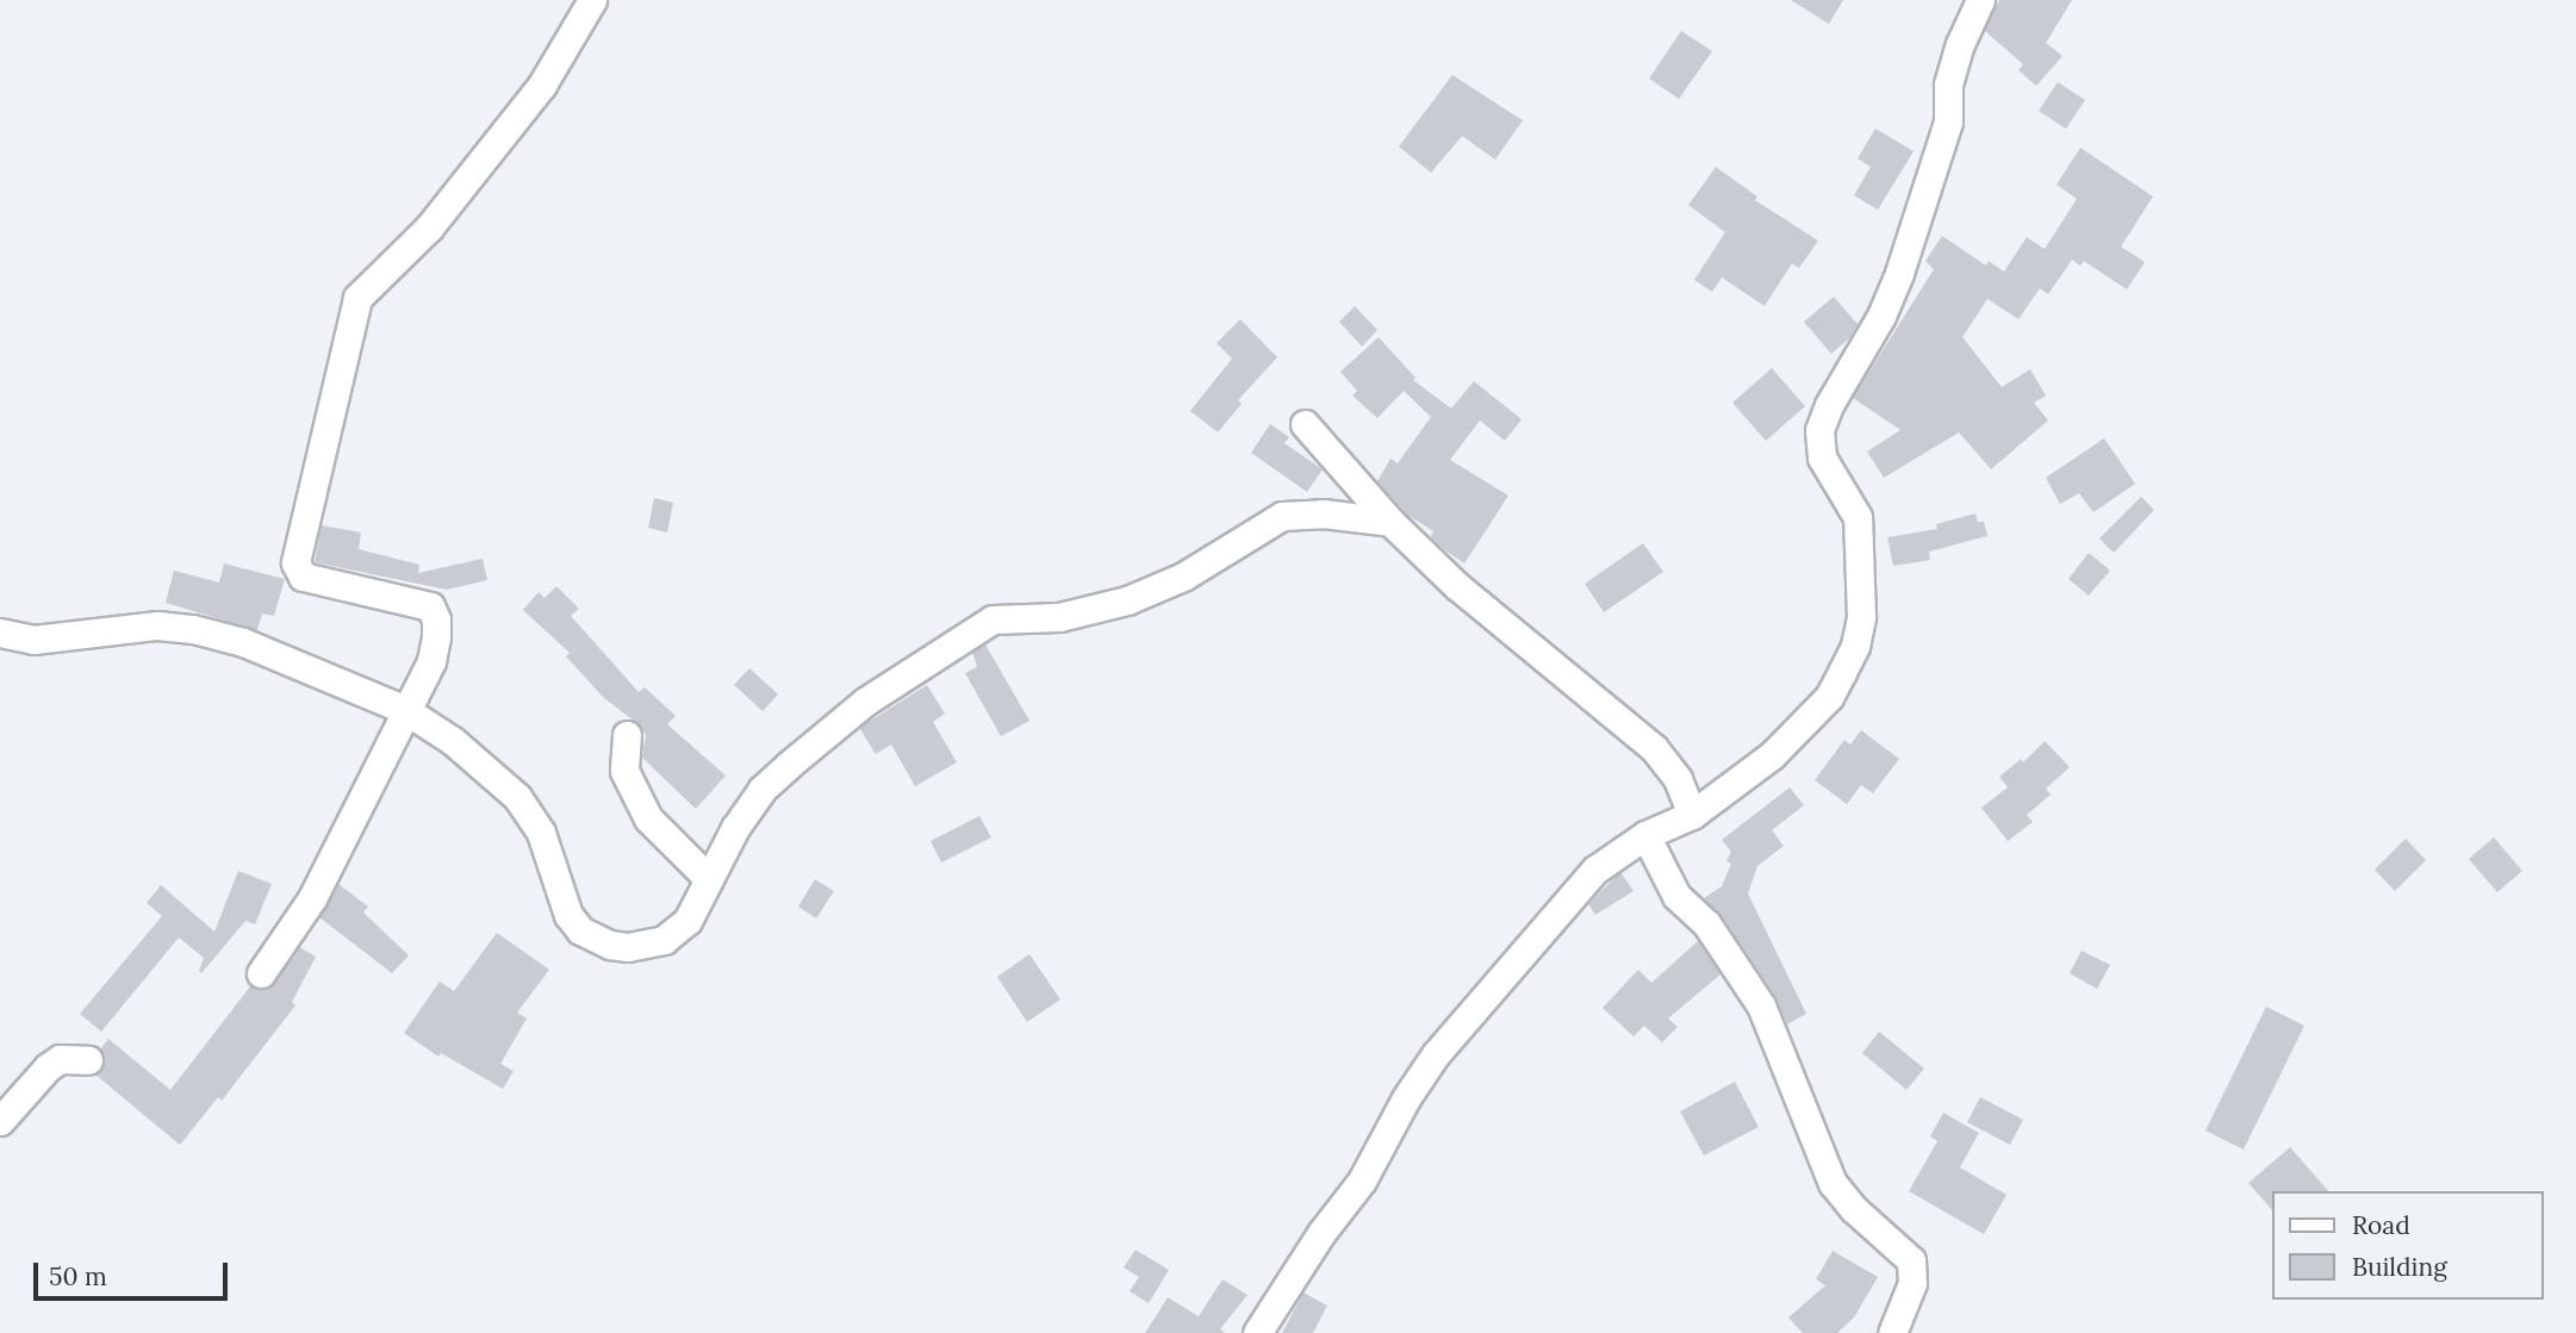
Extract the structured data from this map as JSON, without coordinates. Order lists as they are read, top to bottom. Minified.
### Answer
{"legend":["Road","Building"],"scale_bar":"50 m"}
